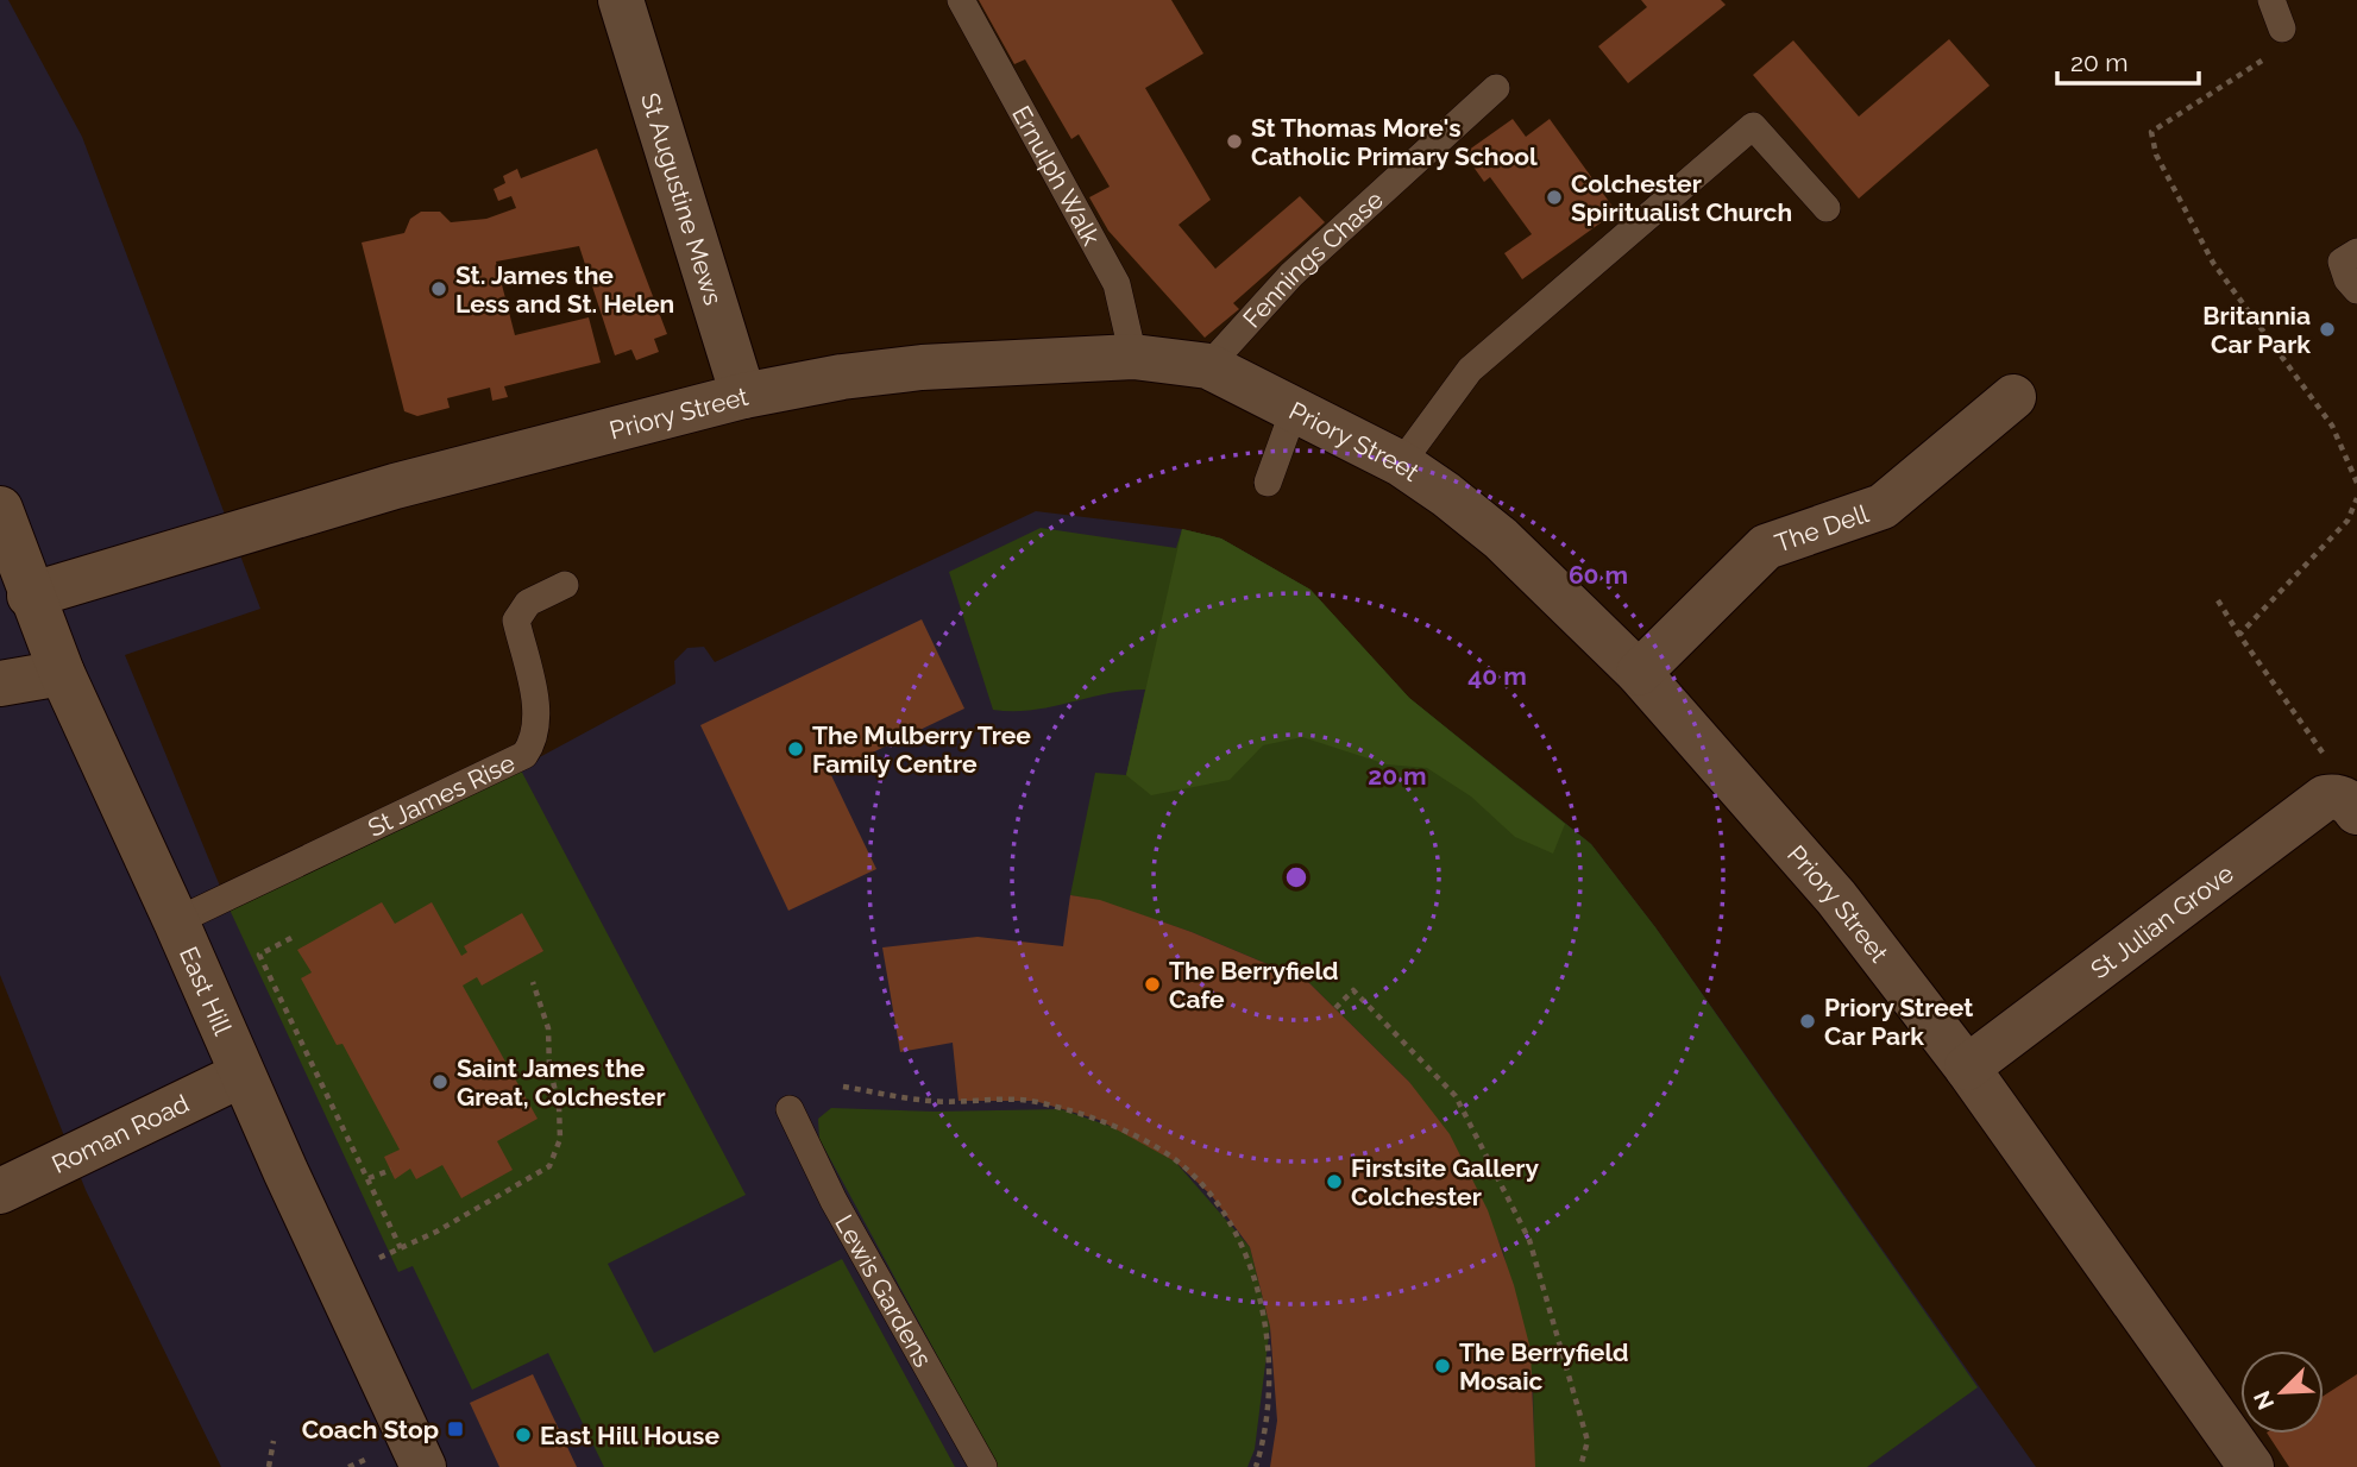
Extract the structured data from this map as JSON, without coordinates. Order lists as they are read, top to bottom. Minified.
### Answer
{"streets":{"street":["St Augustine Mews","Priory Street","The Dell","St Julian Grove","East Hill","Roman Road"],"lane":["Ernulph Walk","Fennings Chase","St James Rise","Lewis Gardens"]},"crossings":[["Ernulph Walk","Priory Street"],["St Augustine Mews","Priory Street"],["Fennings Chase","Priory Street"],["Priory Street","The Dell"],["Priory Street","St Julian Grove"],["Priory Street","East Hill"],["St James Rise","East Hill"],["East Hill","Roman Road"]],"places":{"other":["St Thomas More's Catholic Primary School","Colchester Spiritualist Church","St. James the Less and St. Helen","Britannia Car Park","The Mulberry Tree Family Centre","The Berryfield Cafe","Priory Street Car Park","Saint James the Great, Colchester","Firstsite Gallery Colchester","The Berryfield Mosaic","East Hill House"],"transit":["Coach Stop"]},"scale_bar":"20 m","north":"bottom left","rings":["60 m","40 m","20 m"]}
